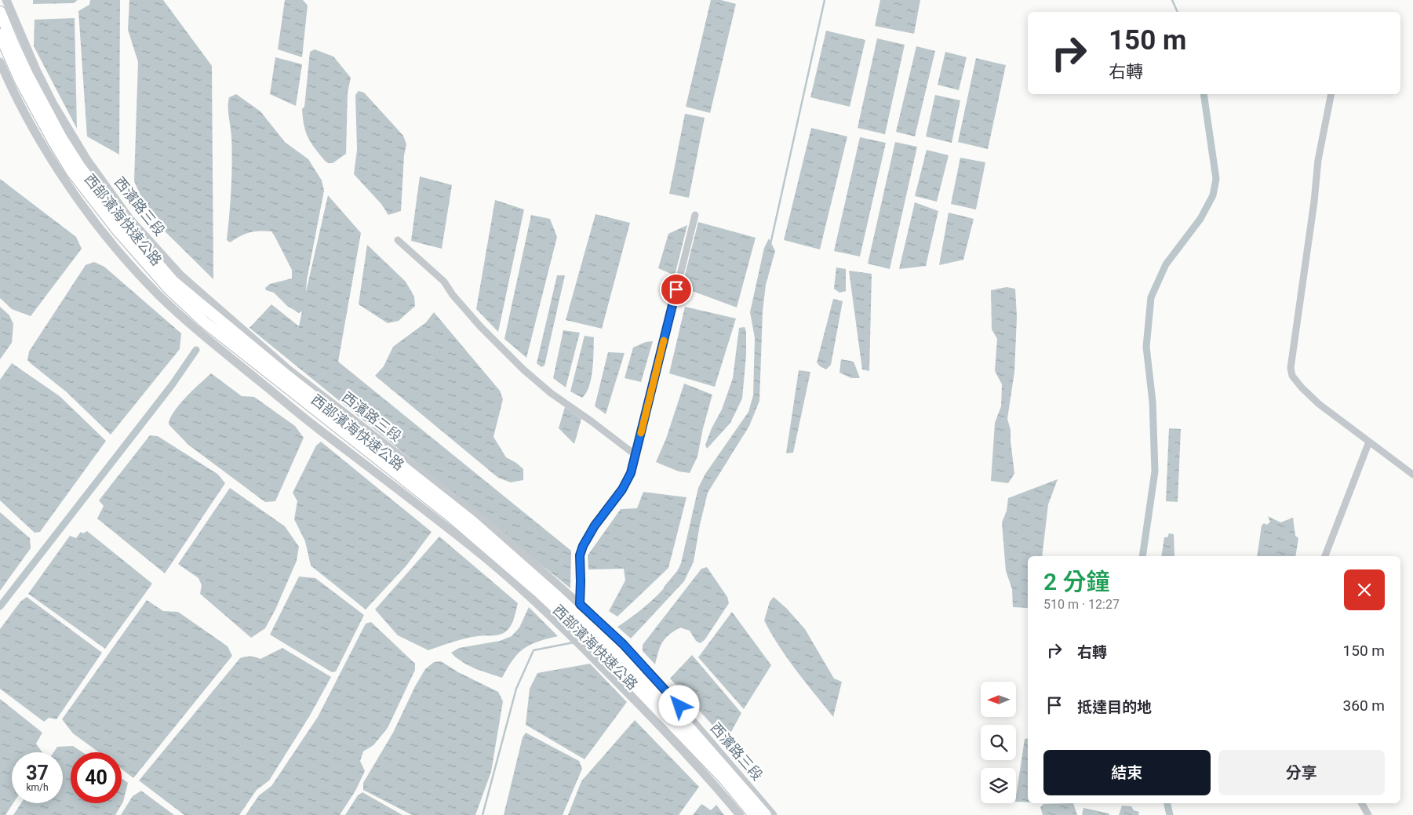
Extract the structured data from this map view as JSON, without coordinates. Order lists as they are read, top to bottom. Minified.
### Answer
{"streets":{"highway":["西部濱海快速公路"],"street":["西濱路三段"]},"north":"left","page":{"turn":["150 m","右轉"],"heading":["2 分鐘","510 m · 12:27"],"list":[{"name":"右轉","value":"150 m"},{"name":"抵達目的地","value":"360 m"}],"buttons":["結束","分享"],"speed":"37 km/h","limit":"40"}}
